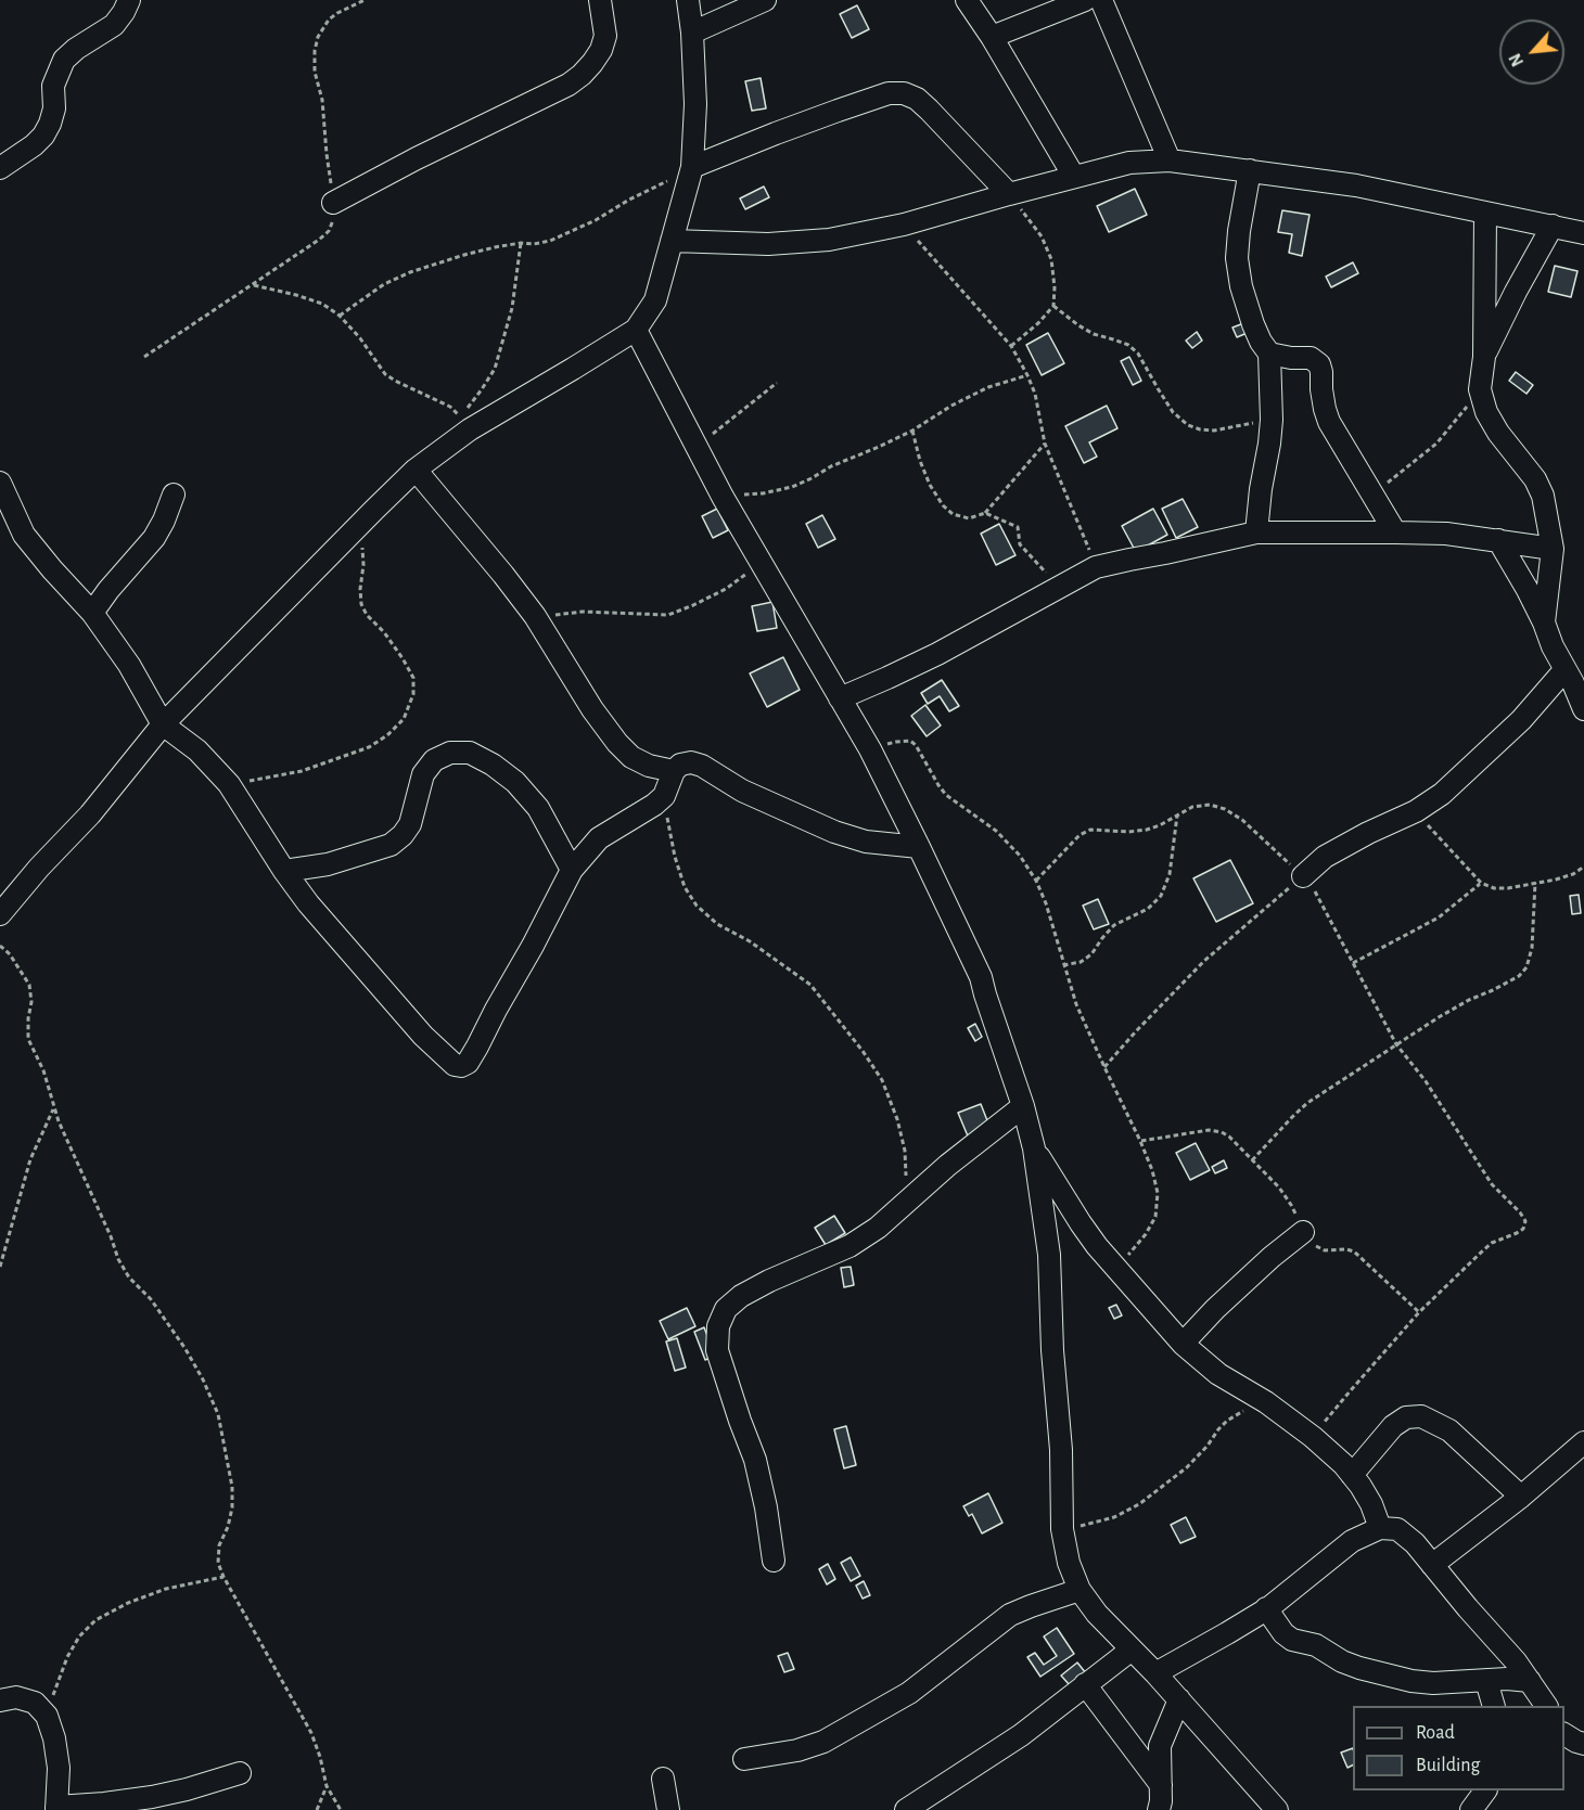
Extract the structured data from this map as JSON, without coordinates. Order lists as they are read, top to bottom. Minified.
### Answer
{"legend":["Road","Building"],"north":"bottom left"}
